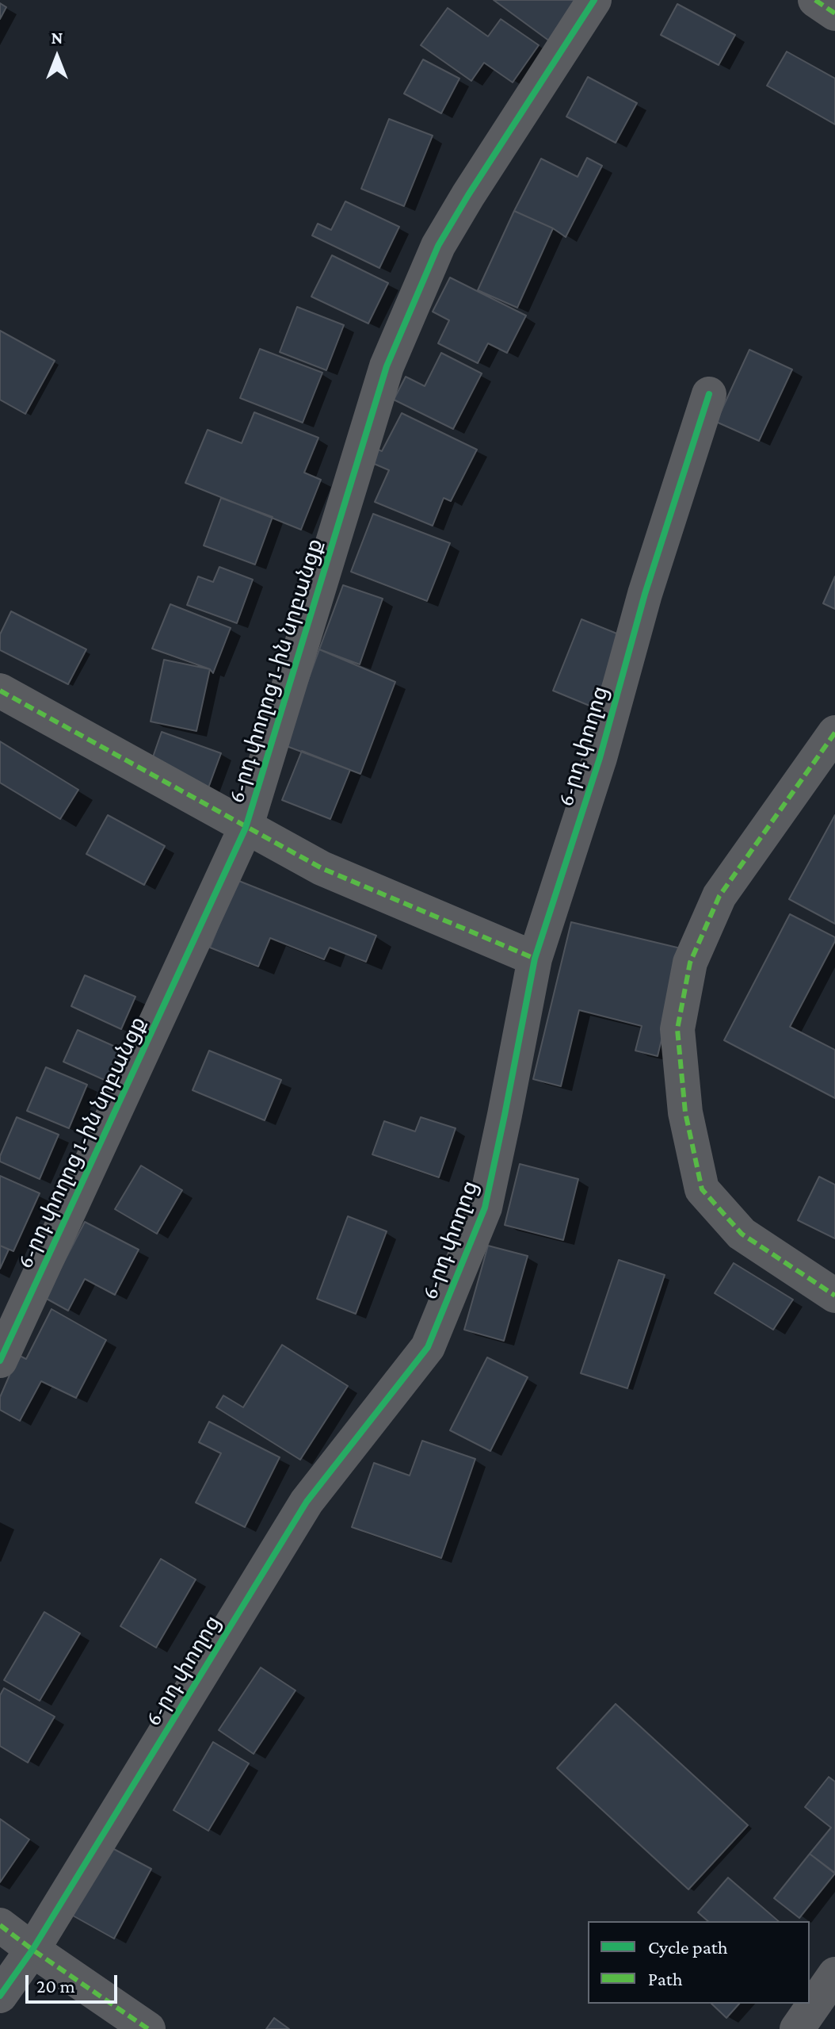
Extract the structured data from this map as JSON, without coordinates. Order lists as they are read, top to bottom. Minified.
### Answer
{"streets":{"street":["6-րդ փողոց 1-ին նրբանցք","6-րդ փողոց"]},"legend":["Cycle path","Path"],"scale_bar":"20 m","north":"top"}
